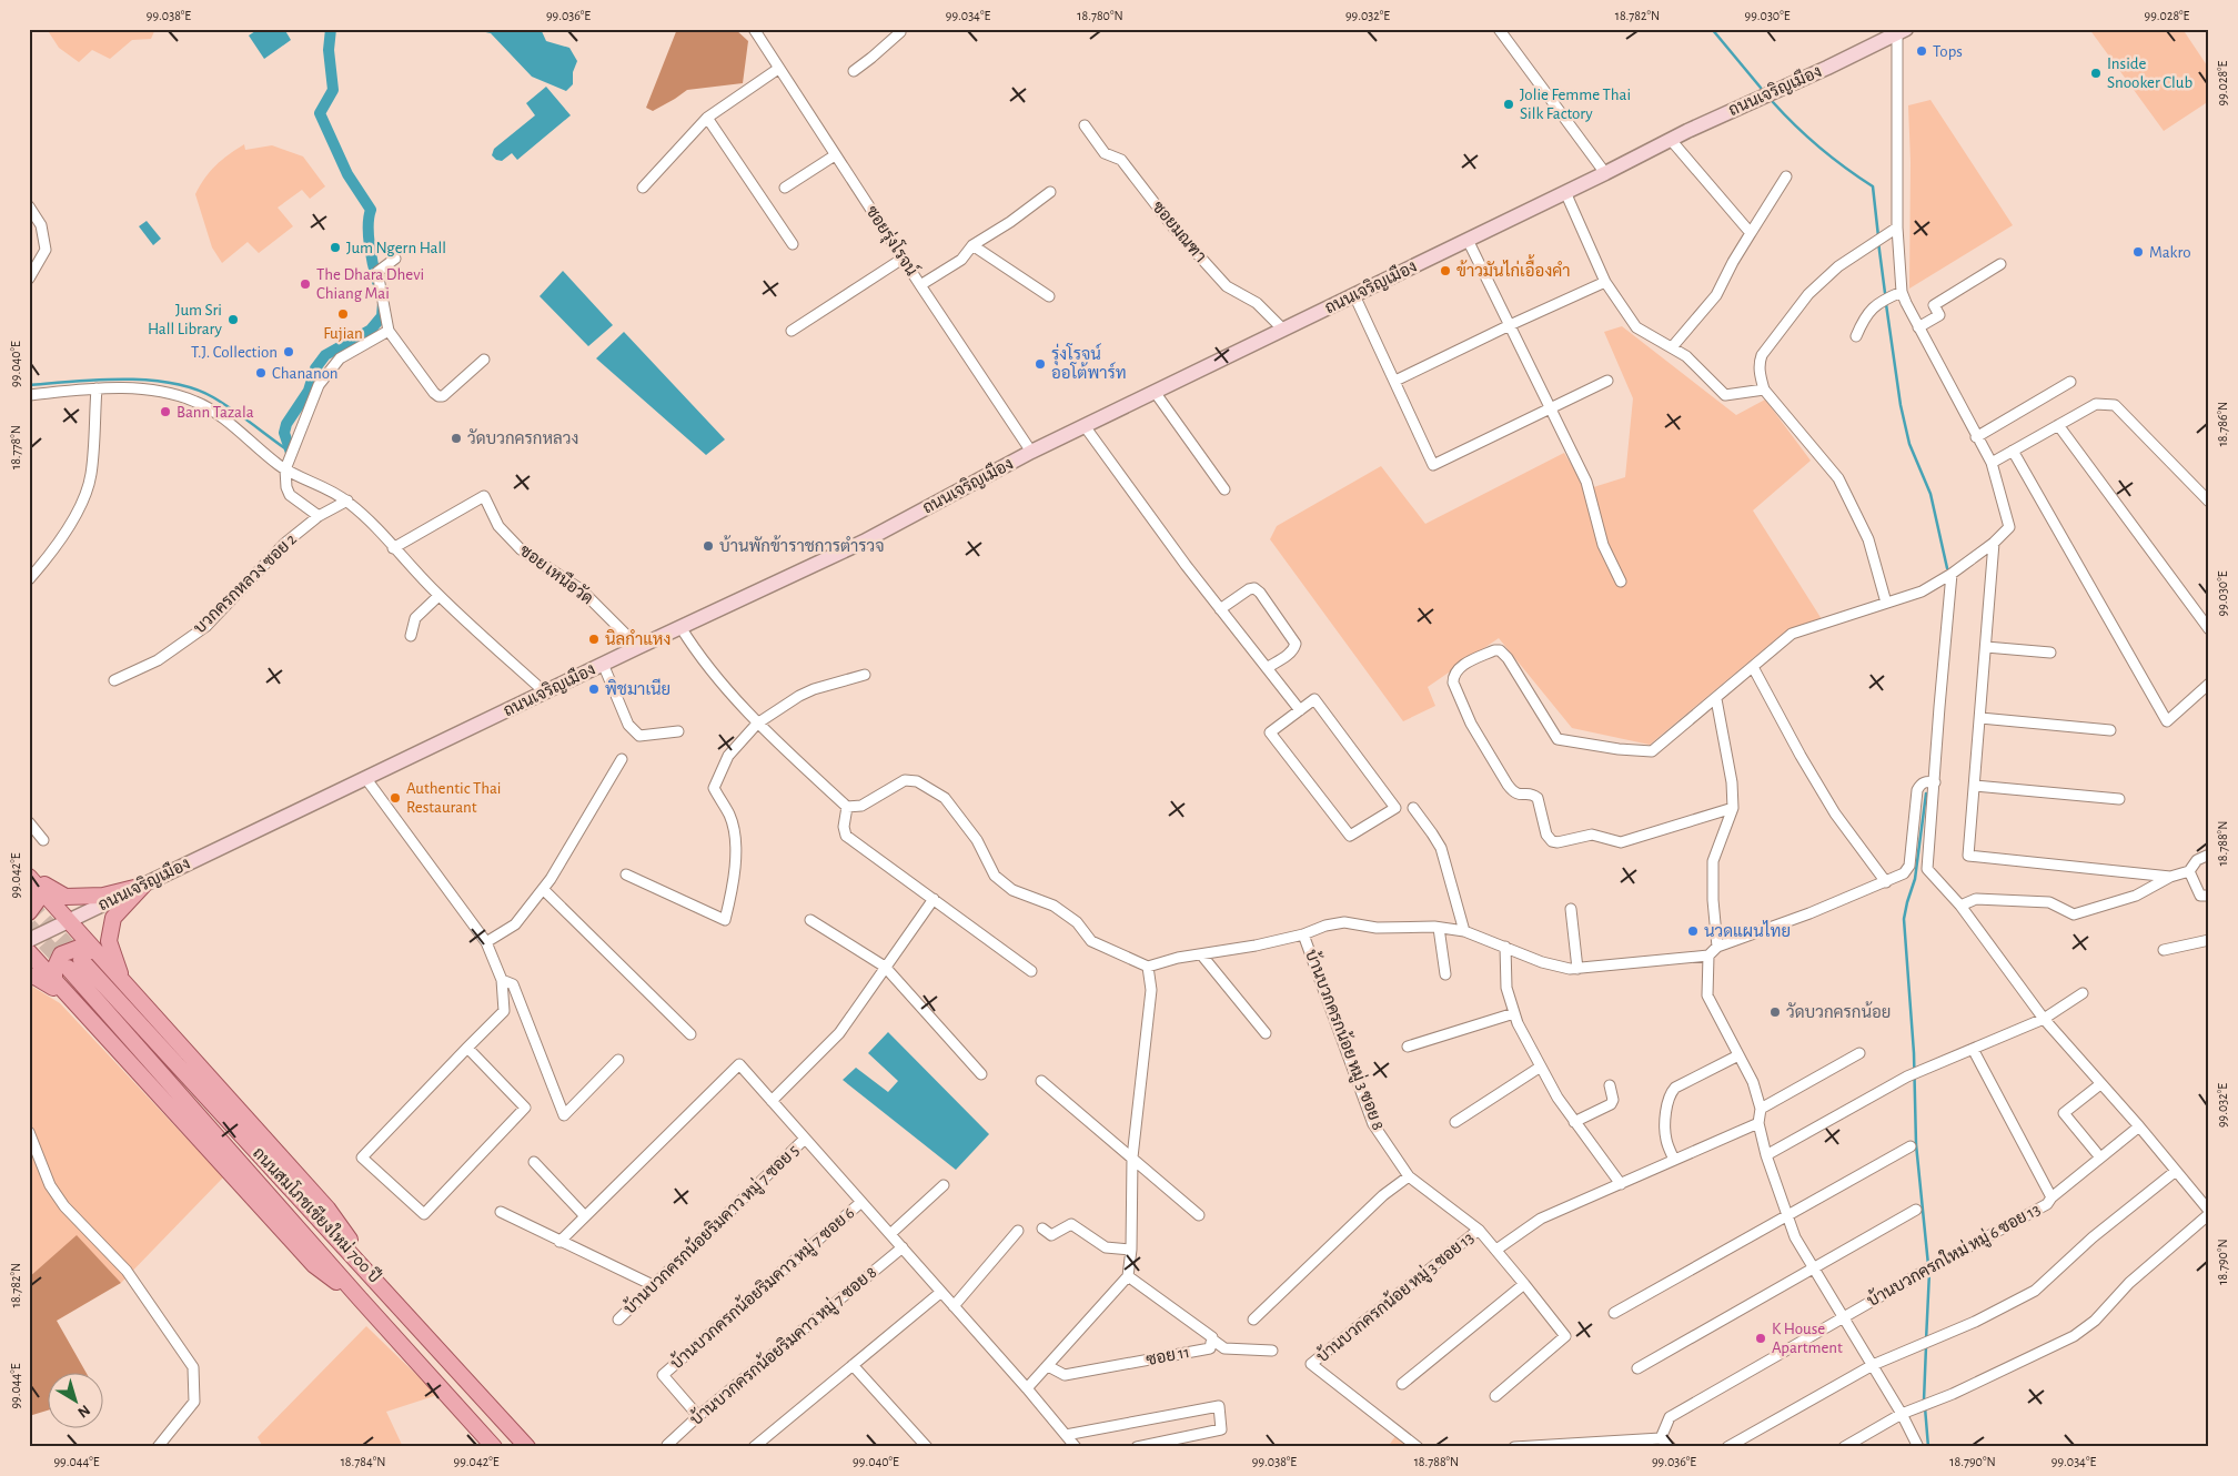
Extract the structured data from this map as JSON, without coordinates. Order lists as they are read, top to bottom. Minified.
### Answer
{"streets":{"main road":["ถนนเจริญเมือง","ถนนสมโภชเชียงใหม่ 700 ปี"],"street":["ซอยมณฑา","ซอยรุ่งโรจน์","ซอย เหนือวัด","บวกครกหลวง ซอย 2","บ้านบวกครกน้อย หมู่ 3 ซอย 8","บ้านบวกครกน้อยริมคาว หมู่ 7 ซอย 5","บ้านบวกครกใหม่ หมู่ 6 ซอย 13","บ้านบวกครกน้อยริมคาว หมู่ 7 ซอย 6","บ้านบวกครกน้อย หมู่ 3 ซอย 13","บ้านบวกครกน้อยริมคาว หมู่ 7 ซอย 8","ซอย 11"]},"crossings":[["ถนนเจริญเมือง","ซอยมณฑา"],["ถนนเจริญเมือง","ซอยรุ่งโรจน์"],["ถนนเจริญเมือง","ซอย เหนือวัด"],["บ้านบวกครกน้อย หมู่ 3 ซอย 8","บ้านบวกครกน้อย หมู่ 3 ซอย 13"],["บ้านบวกครกน้อยริมคาว หมู่ 7 ซอย 6","บ้านบวกครกน้อยริมคาว หมู่ 7 ซอย 8"]],"places":["Tops","Inside Snooker Club","Jolie Femme Thai Silk Factory","Jum Ngern Hall","Makro","ข้าวมันไก่เอื้องคํา","The Dhara Dhevi Chiang Mai","Fujian","Jum Sri Hall Library","T.J. Collection","รุ่งโรจน์ ออโต้พาร์ท","Chananon","Bann Tazala","วัดบวกครกหลวง","บ้านพักข้าราชการตำรวจ","นิลกําแหง","พิชมาเนีย","Authentic Thai Restaurant","นวดแผนไทย","วัดบวกครกน้อย","K House Apartment"],"north":"bottom right","coordinates":["99.038°E","99.036°E","99.034°E","18.780°N","99.032°E","18.782°N","99.030°E","99.028°E","99.040°E","18.786°N","18.778°N","18.788°N","99.042°E","18.790°N","99.044°E","18.784°N"]}
